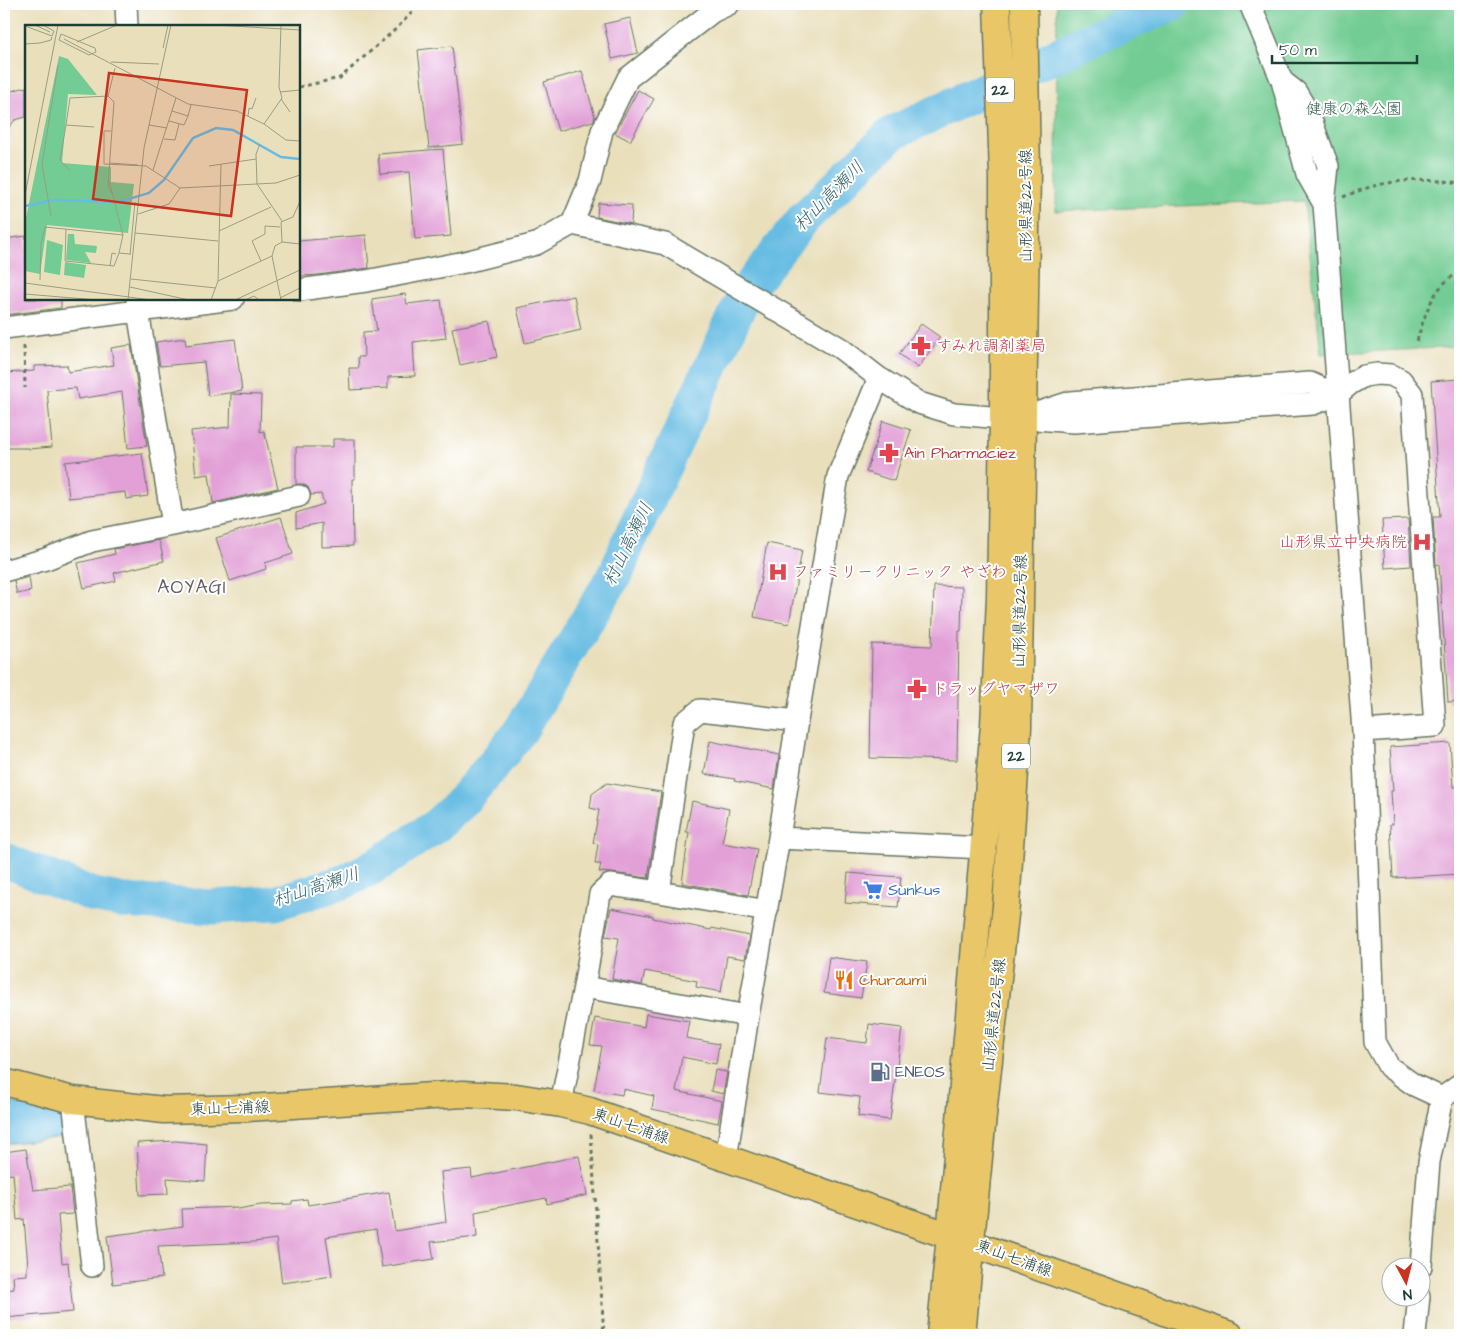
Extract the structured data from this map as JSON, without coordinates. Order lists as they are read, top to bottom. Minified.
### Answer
{"streets":{"main road":["22","山形県道22号線","東山七浦線"]},"crossings":[["山形県道22号線","東山七浦線"]],"districts":["AOYAGI"],"water":["村山高瀬川"],"parks":["健康の森公園"],"places":{"pharmacy":["すみれ調剤薬局","Ain Pharmaciez","ドラッグヤマザワ"],"hospital":["山形県立中央病院","ファミリークリニック やざわ"],"supermarket":["Sunkus"],"restaurant":["Churaumi"],"fuel station":["ENEOS"]},"scale_bar":"50 m","north":"bottom"}
